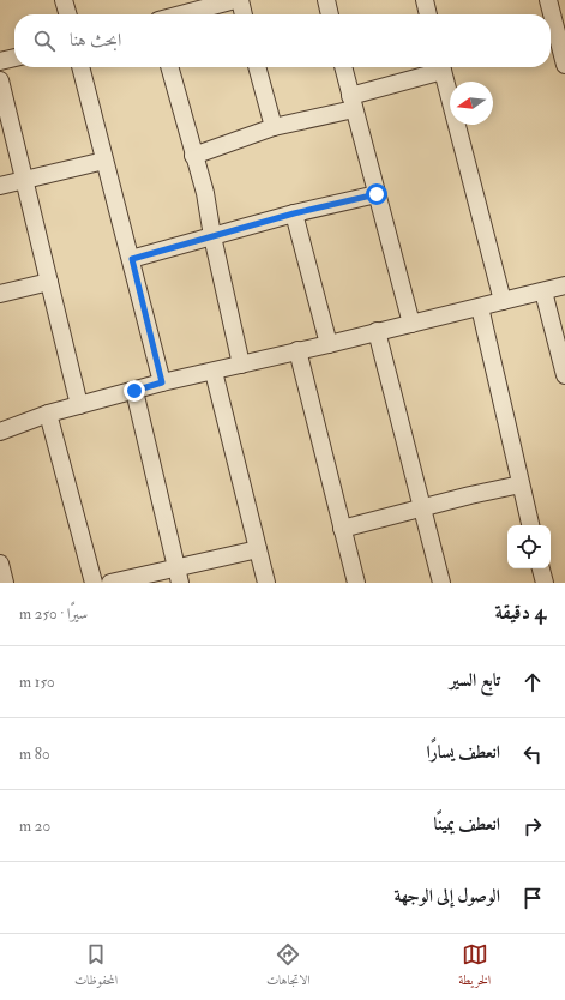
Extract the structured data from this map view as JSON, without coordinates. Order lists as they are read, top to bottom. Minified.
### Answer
{"north":"left","page":{"search":"ابحث هنا","heading":["4 دقيقة","سيرًا · 250 m"],"list":[["تابع السير","150 m"],["انعطف يسارًا","80 m"],["انعطف يمينًا","20 m"],"الوصول إلى الوجهة"],"nav":["الخريطة","الاتجاهات","المحفوظات"]}}
